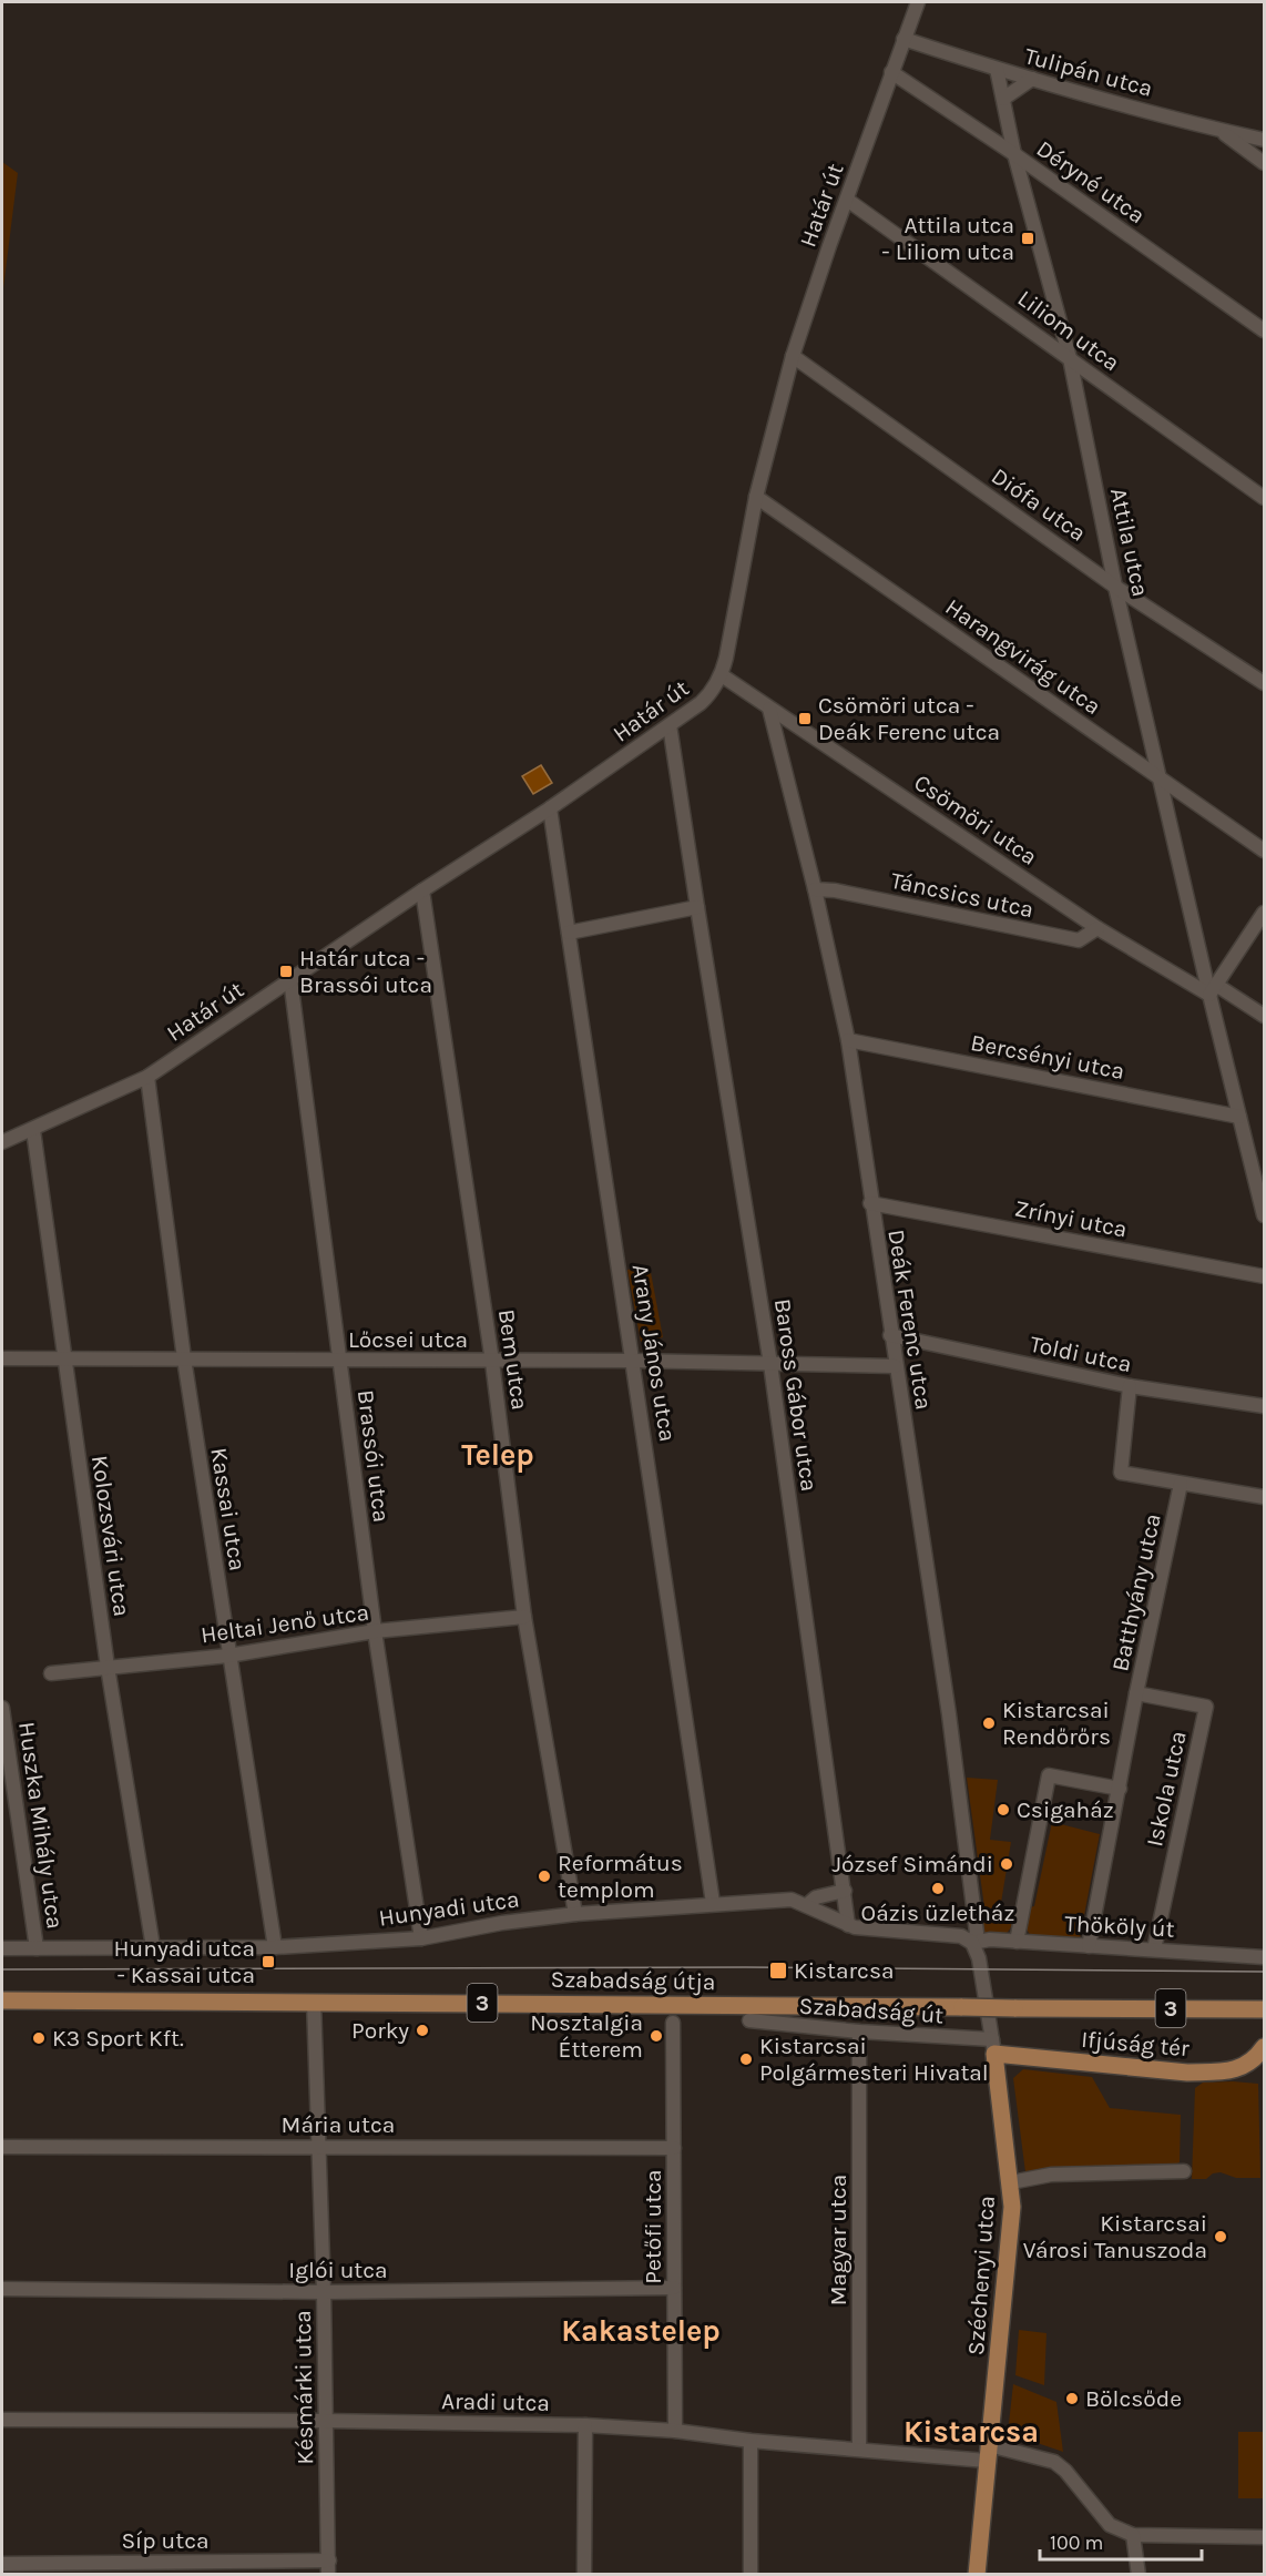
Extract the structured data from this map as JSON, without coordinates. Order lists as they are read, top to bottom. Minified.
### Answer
{"streets":{"main road":["Szabadság útja","3","Ifjúság tér","Széchenyi utca"],"street":["Tulipán utca","Déryné utca","Határ út","Liliom utca","Diófa utca","Attila utca","Harangvirág utca","Csömöri utca","Táncsics utca","Bercsényi utca","Zrínyi utca","Deák Ferenc utca","Lőcsei utca","Arany János utca","Toldi utca","Bem utca","Baross Gábor utca","Brassói utca","Kassai utca","Kolozsvári utca","Batthyány utca","Heltai Jenő utca","Iskola utca","Huszka Mihály utca","Hunyadi utca","Thököly út","Szabadság út","Mária utca","Petőfi utca","Magyar utca","Iglói utca","Késmárki utca","Aradi utca","Síp utca"]},"crossings":[["Tulipán utca","Határ út"],["Tulipán utca","Attila utca"],["Déryné utca","Határ út"],["Déryné utca","Attila utca"],["Határ út","Liliom utca"],["Határ út","Diófa utca"],["Határ út","Harangvirág utca"],["Határ út","Csömöri utca"],["Határ út","Arany János utca"],["Határ út","Bem utca"],["Határ út","Baross Gábor utca"],["Határ út","Brassói utca"],["Határ út","Kassai utca"],["Határ út","Kolozsvári utca"],["Liliom utca","Attila utca"],["Diófa utca","Attila utca"],["Attila utca","Harangvirág utca"],["Attila utca","Csömöri utca"],["Attila utca","Bercsényi utca"],["Csömöri utca","Táncsics utca"],["Csömöri utca","Deák Ferenc utca"],["Táncsics utca","Deák Ferenc utca"],["Bercsényi utca","Deák Ferenc utca"],["Zrínyi utca","Deák Ferenc utca"],["Deák Ferenc utca","Lőcsei utca"],["Deák Ferenc utca","Toldi utca"],["Deák Ferenc utca","Hunyadi utca"],["Deák Ferenc utca","Thököly út"],["Deák Ferenc utca","Széchenyi utca"],["Lőcsei utca","Arany János utca"],["Lőcsei utca","Bem utca"],["Lőcsei utca","Baross Gábor utca"],["Lőcsei utca","Brassói utca"],["Lőcsei utca","Kassai utca"],["Lőcsei utca","Kolozsvári utca"],["Arany János utca","Hunyadi utca"],["Toldi utca","Batthyány utca"],["Bem utca","Heltai Jenő utca"],["Bem utca","Hunyadi utca"],["Baross Gábor utca","Hunyadi utca"],["Brassói utca","Heltai Jenő utca"],["Brassói utca","Hunyadi utca"],["Kassai utca","Heltai Jenő utca"],["Kassai utca","Hunyadi utca"],["Kolozsvári utca","Heltai Jenő utca"],["Kolozsvári utca","Hunyadi utca"],["Batthyány utca","Iskola utca"],["Batthyány utca","Thököly út"],["Iskola utca","Thököly út"],["Huszka Mihály utca","Hunyadi utca"],["Hunyadi utca","Thököly út"],["Hunyadi utca","Széchenyi utca"],["Thököly út","Széchenyi utca"],["Szabadság útja","Késmárki utca"],["Szabadság út","Ifjúság tér"],["Szabadság út","Magyar utca"],["Szabadság út","Széchenyi utca"],["Ifjúság tér","Széchenyi utca"],["Mária utca","Petőfi utca"],["Mária utca","Késmárki utca"],["Petőfi utca","Iglói utca"],["Petőfi utca","Aradi utca"],["Magyar utca","Aradi utca"],["Iglói utca","Késmárki utca"],["Széchenyi utca","Aradi utca"],["Késmárki utca","Aradi utca"],["Késmárki utca","Síp utca"]],"districts":["Telep","Kakastelep","Kistarcsa"],"places":{"transit":["Attila utca - Liliom utca","Csömöri utca - Deák Ferenc utca","Határ utca - Brassói utca","Hunyadi utca - Kassai utca","Kistarcsa"],"other":["Kistarcsai Rendőrőrs","Csigaház","József Simándi","Református templom","Oázis üzletház","Porky","Nosztalgia Étterem","K3 Sport Kft.","Kistarcsai Polgármesteri Hivatal","Kistarcsai Városi Tanuszoda","Bölcsőde"]},"scale_bar":"100 m"}
